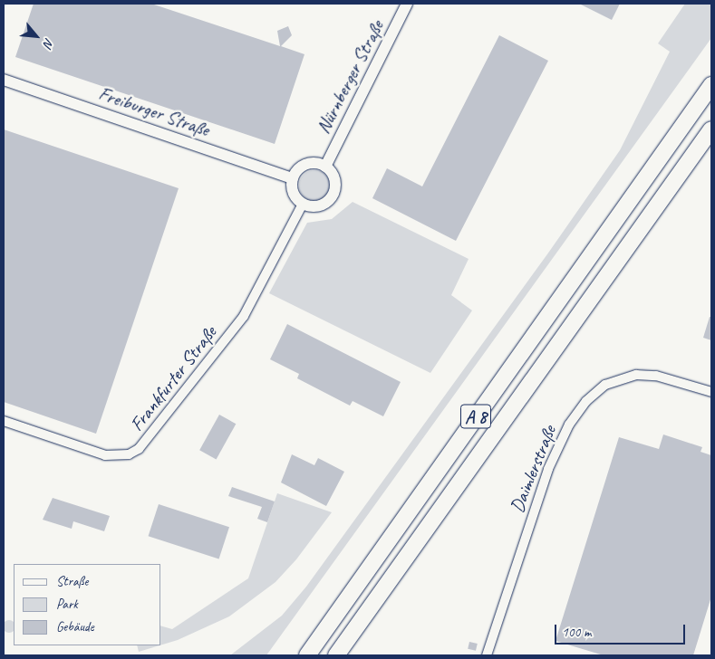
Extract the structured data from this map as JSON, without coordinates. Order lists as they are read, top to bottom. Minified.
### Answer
{"streets":{"highway":["A 8"],"street":["Nürnberger Straße","Freiburger Straße","Frankfurter Straße","Daimlerstraße"]},"crossings":[["Nürnberger Straße","Freiburger Straße"],["Nürnberger Straße","Frankfurter Straße"],["Freiburger Straße","Frankfurter Straße"]],"legend":["Straße","Park","Gebäude"],"scale_bar":"100 m","north":"bottom right"}
